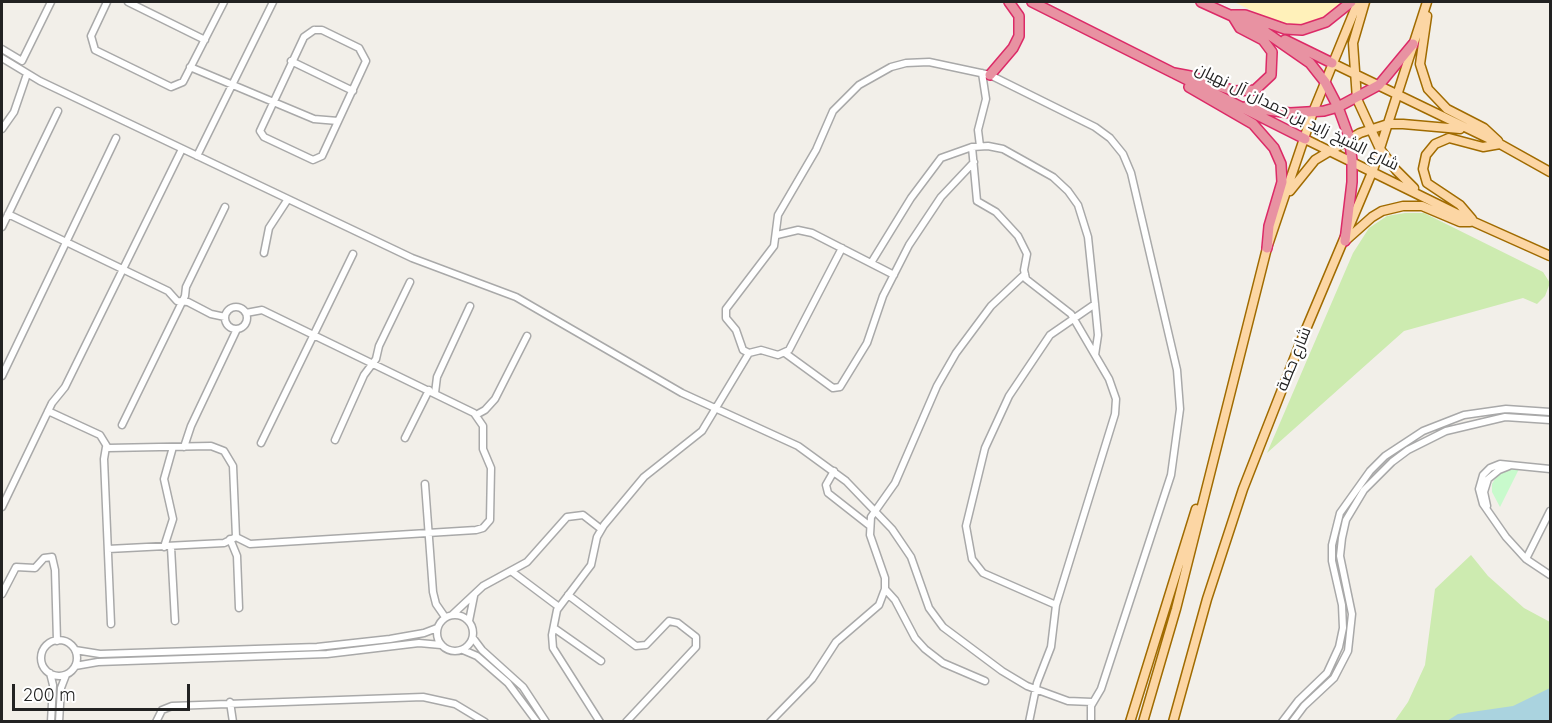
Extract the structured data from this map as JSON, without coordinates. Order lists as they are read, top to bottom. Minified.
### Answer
{"streets":{"highway":["شارع الشيخ زايد بن حمدان آل نهيان"],"main road":["شارع حصة"]},"crossings":[["شارع الشيخ زايد بن حمدان آل نهيان","شارع حصة"]],"scale_bar":"200 m"}
